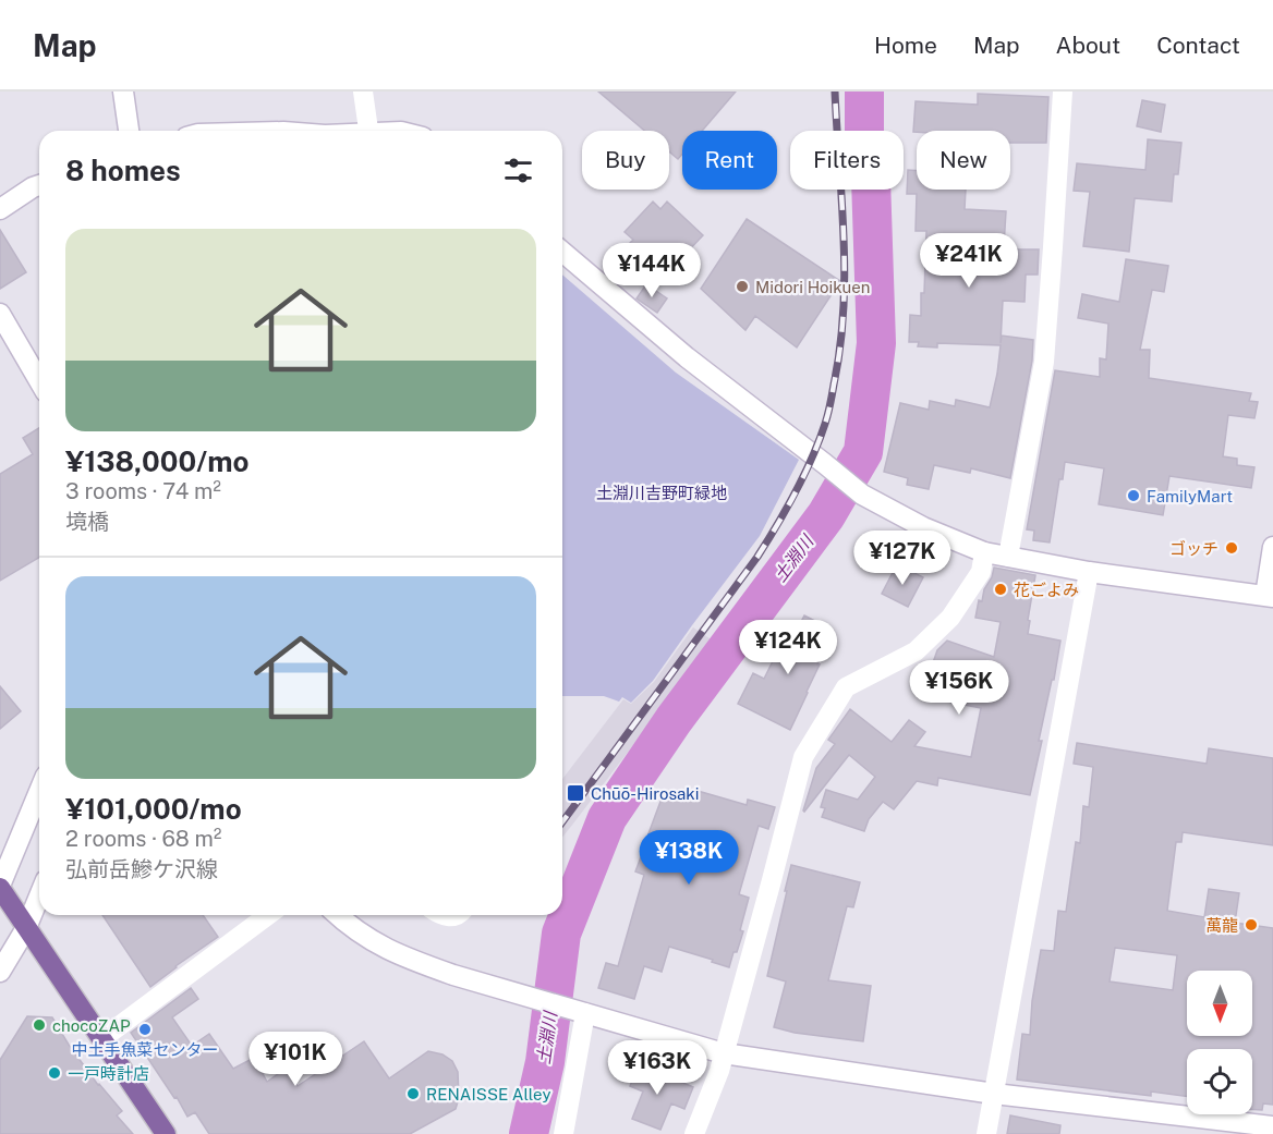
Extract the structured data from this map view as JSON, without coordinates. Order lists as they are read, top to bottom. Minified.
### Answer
{"water":["土淵川"],"parks":["土淵川吉野町緑地"],"places":{"other":["Midori Hoikuen","FamilyMart","ゴッチ","花ごよみ","萬龍","chocoZAP","中土手魚菜センター","一戸時計店","RENAISSE Alley"],"transit":["Chūō-Hirosaki"]},"north":"bottom","page":{"header":"Map","nav":["Home","Map","About","Contact"],"chip":["Buy","Rent","Filters","New"],"heading":"8 homes","list":[{"name":"¥138,000/mo","note":"3 rooms · 74 m² · 境橋"},{"name":"¥101,000/mo","note":"2 rooms · 68 m² · 弘前岳鰺ケ沢線"}],"price":["¥241K","¥144K","¥127K","¥124K","¥156K","¥138K","¥101K","¥163K"]}}
